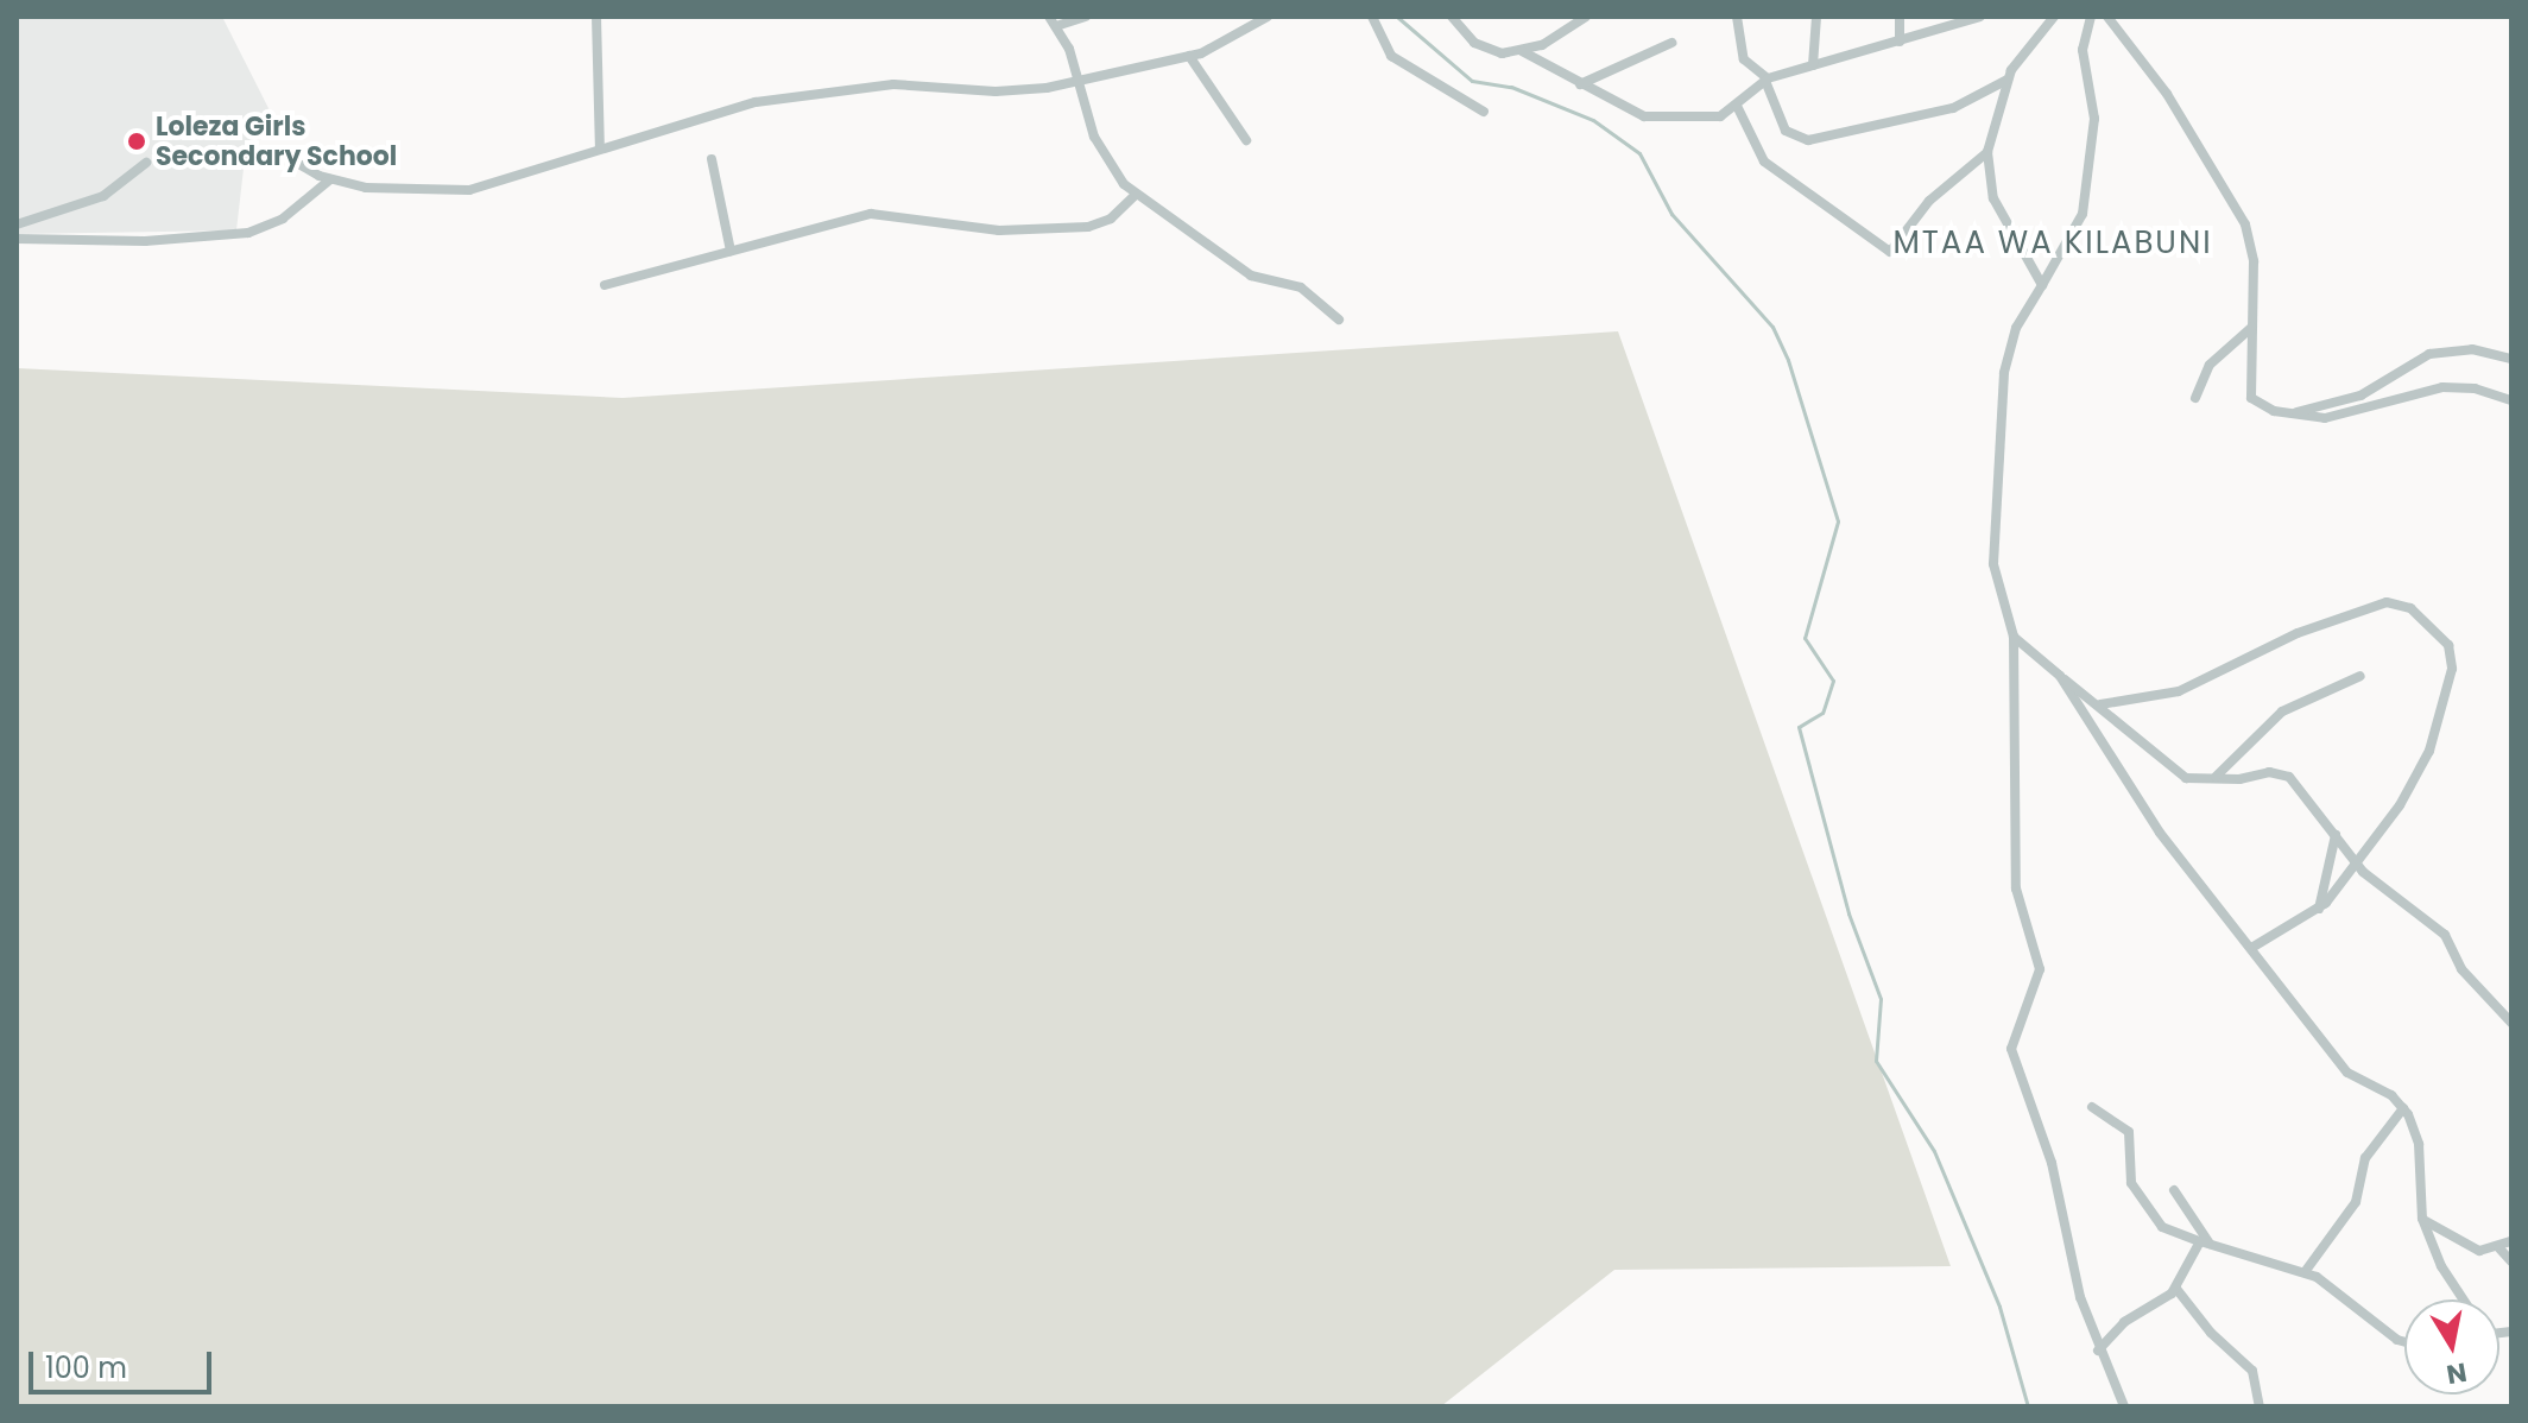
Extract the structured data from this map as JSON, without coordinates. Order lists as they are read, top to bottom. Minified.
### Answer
{"districts":["MTAA WA KILABUNI"],"places":["Loleza Girls Secondary School"],"scale_bar":"100 m","north":"bottom"}
